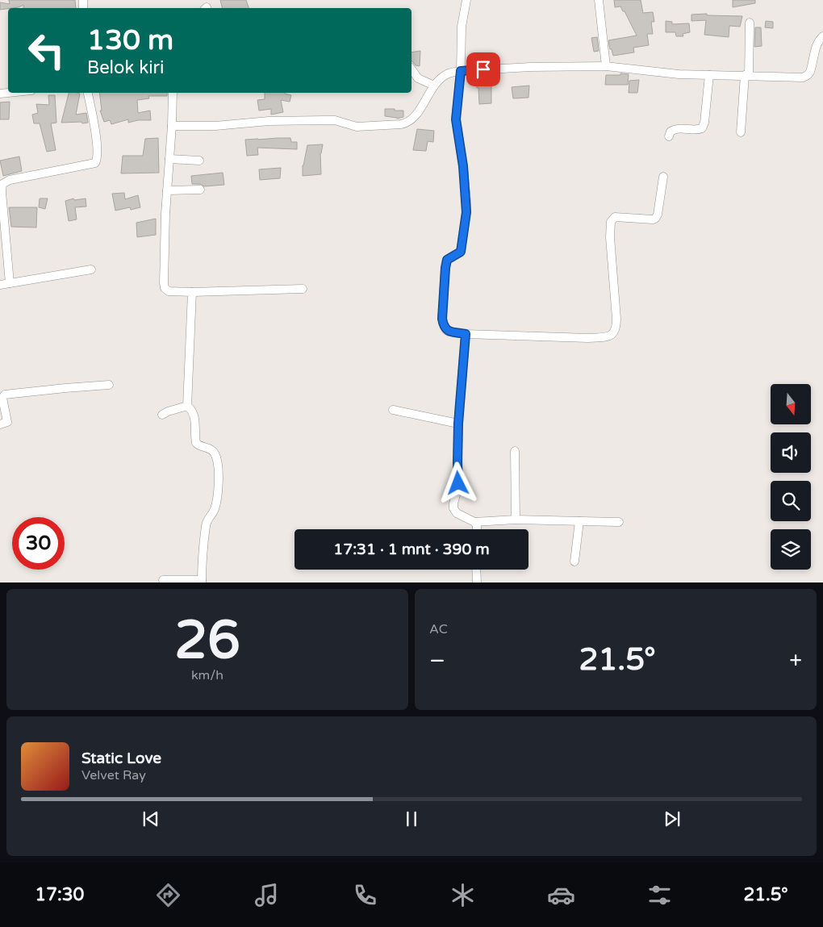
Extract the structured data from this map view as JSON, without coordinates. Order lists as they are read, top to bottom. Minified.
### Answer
{"north":"bottom","page":{"turn":["130 m","Belok kiri"],"limit":"30","trip":"17:31 · 1 mnt · 390 m","tile":[["26","km/h"],"AC"],"heat":["−","21.5°","+"],"song":["Static Love","Velvet Ray"],"tabs":["17:30","21.5°"]}}
